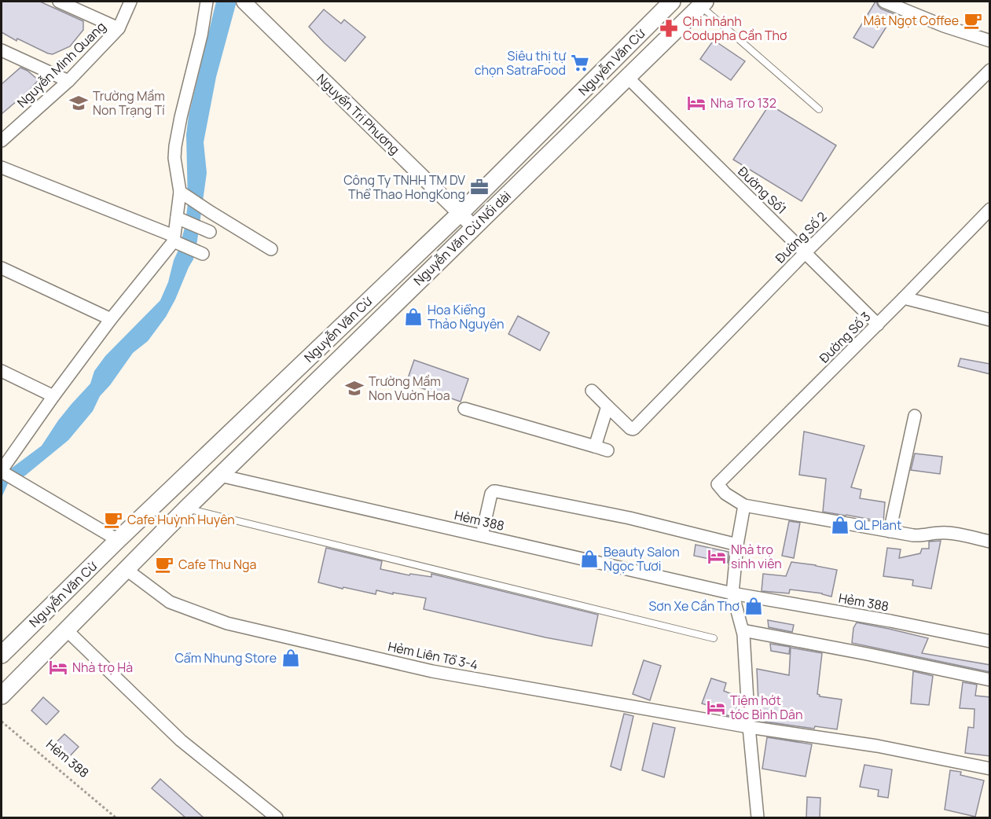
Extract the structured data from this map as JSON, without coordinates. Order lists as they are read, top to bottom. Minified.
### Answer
{"streets":{"main road":["Nguyễn Văn Cừ","Nguyễn Văn Cừ Nối dài"],"street":["Nguyễn Minh Quang","Nguyển Tri Phương","Đường Số1","Đường Số 2","Đường Số 3","Hẻm 388","Hẻm Liên Tổ 3-4"]},"crossings":[["Nguyễn Văn Cừ","Nguyển Tri Phương"],["Nguyễn Văn Cừ","Nguyễn Văn Cừ Nối dài"],["Nguyễn Văn Cừ","Hẻm 388"],["Nguyễn Văn Cừ","Hẻm Liên Tổ 3-4"],["Nguyển Tri Phương","Nguyễn Văn Cừ Nối dài"],["Đường Số1","Đường Số 2"],["Đường Số1","Nguyễn Văn Cừ Nối dài"],["Đường Số1","Đường Số 3"],["Nguyễn Văn Cừ Nối dài","Hẻm 388"]],"places":{"cafe":["Mật Ngọt Coffee","Cafe Huỳnh Huyên","Cafe Thu Nga"],"pharmacy":["Chi nhánh Codupha Cần Thơ"],"supermarket":["Siêu thị tự chọn SatraFood"],"school or university":["Trường Mầm Non Trạng Tí","Trường Mầm Non Vuờn Hoa"],"hotel":["Nha Tro 132","Nhà trọ sinh viên","Nhà trọ Hà","Tiệm hớt tóc Bình Dân"],"office":["Công Ty TNHH TM DV Thể Thao HongKong"],"shop":["Hoa Kiểng Thảo Nguyên","QL Plant","Beauty Salon Ngọc Tươi","Sơn Xe Cần Thơ","Cẩm Nhung Store"]}}
